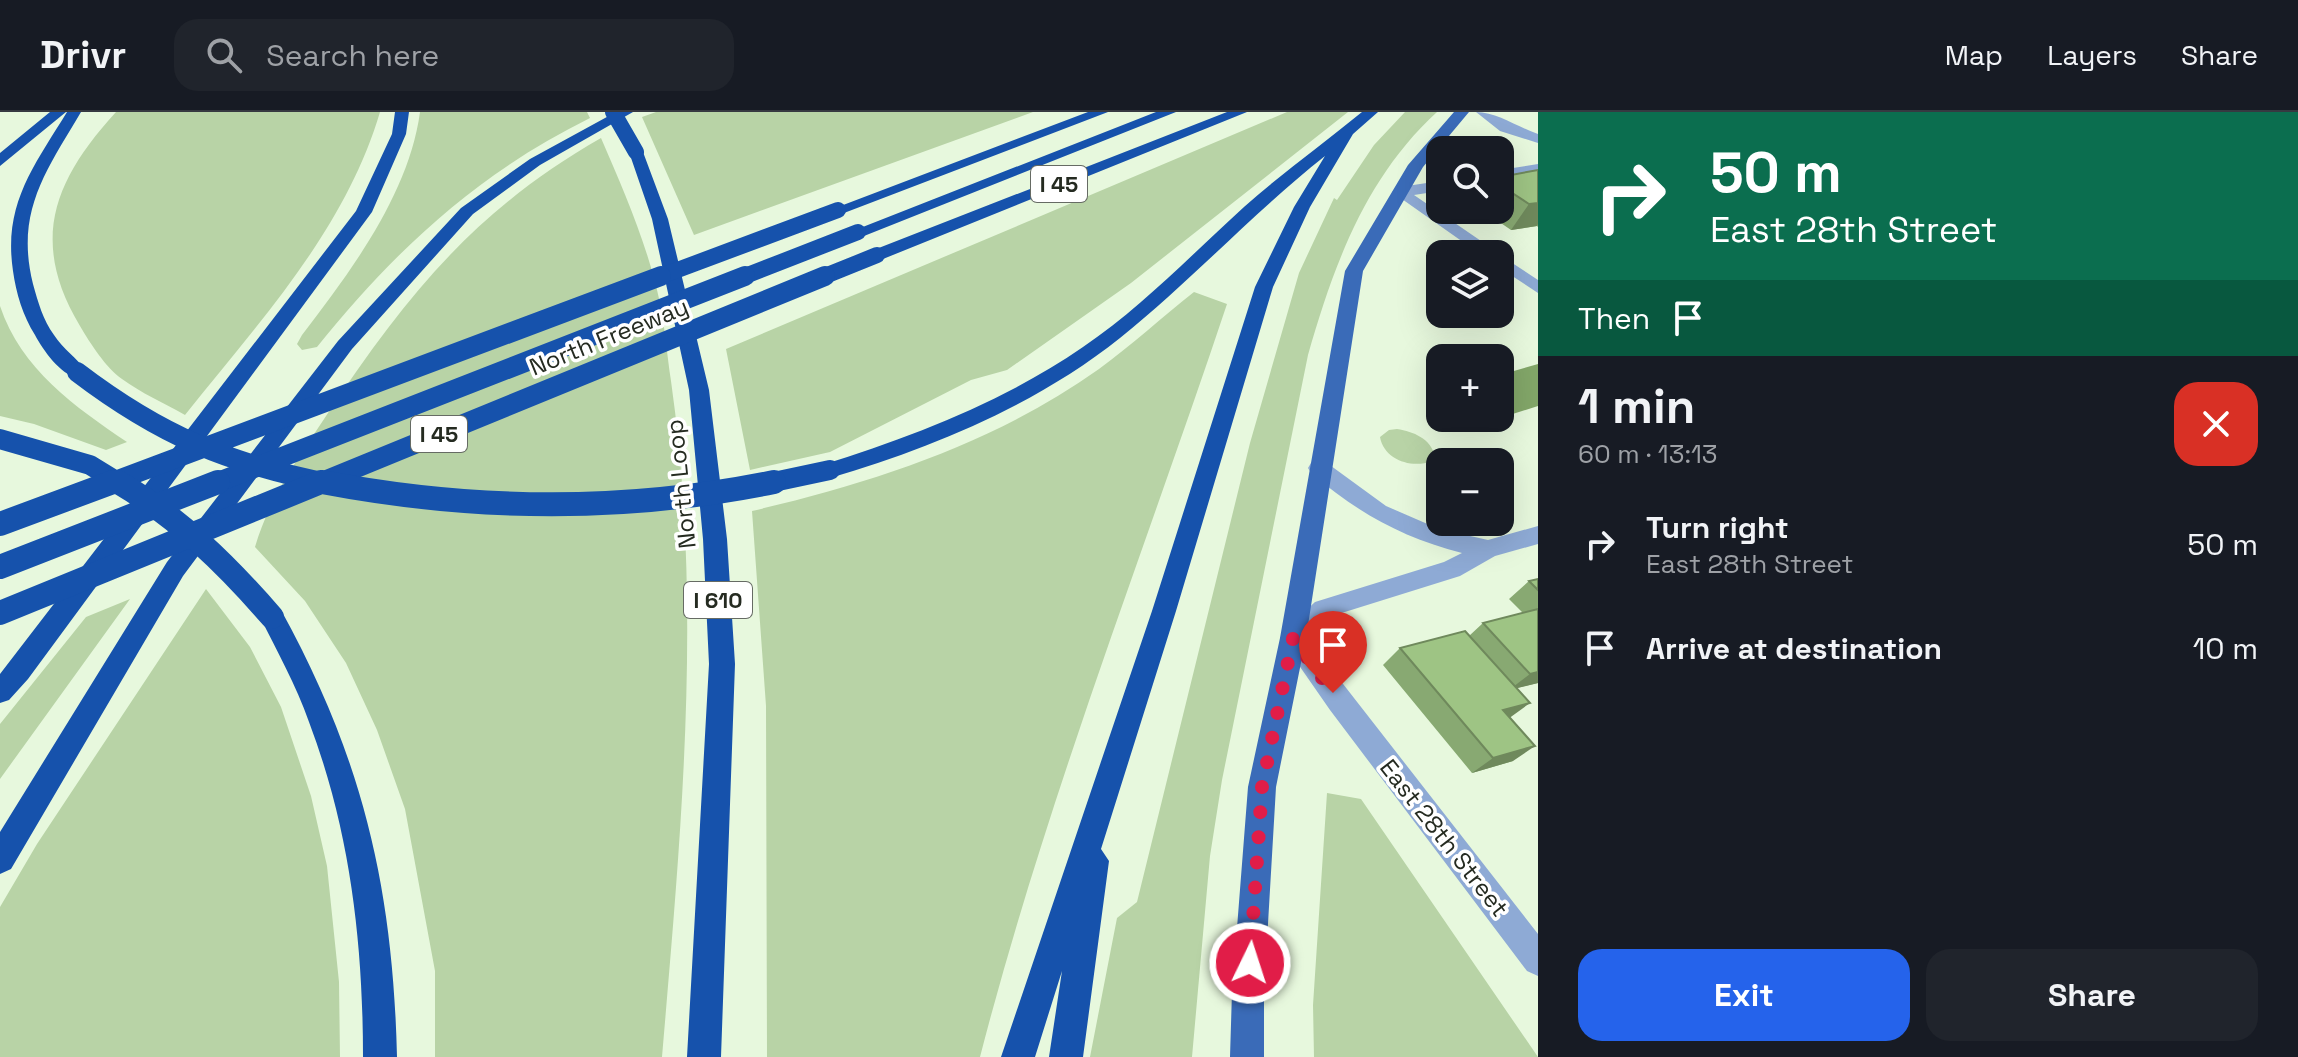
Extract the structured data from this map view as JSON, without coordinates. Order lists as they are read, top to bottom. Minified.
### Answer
{"streets":{"highway":["I 45","North Freeway","North Loop","I 610"],"street":["East 28th Street"]},"page":{"header":"Drivr","search":"Search here","nav":["Map","Layers","Share"],"turn":["50 m","East 28th Street"],"map_buttons":["+","−"],"then":"Then","heading":["1 min","60 m · 13:13"],"list":[{"name":"Turn right","note":"East 28th Street","value":"50 m"},{"name":"Arrive at destination","value":"10 m"}],"buttons":["Exit","Share"]}}
